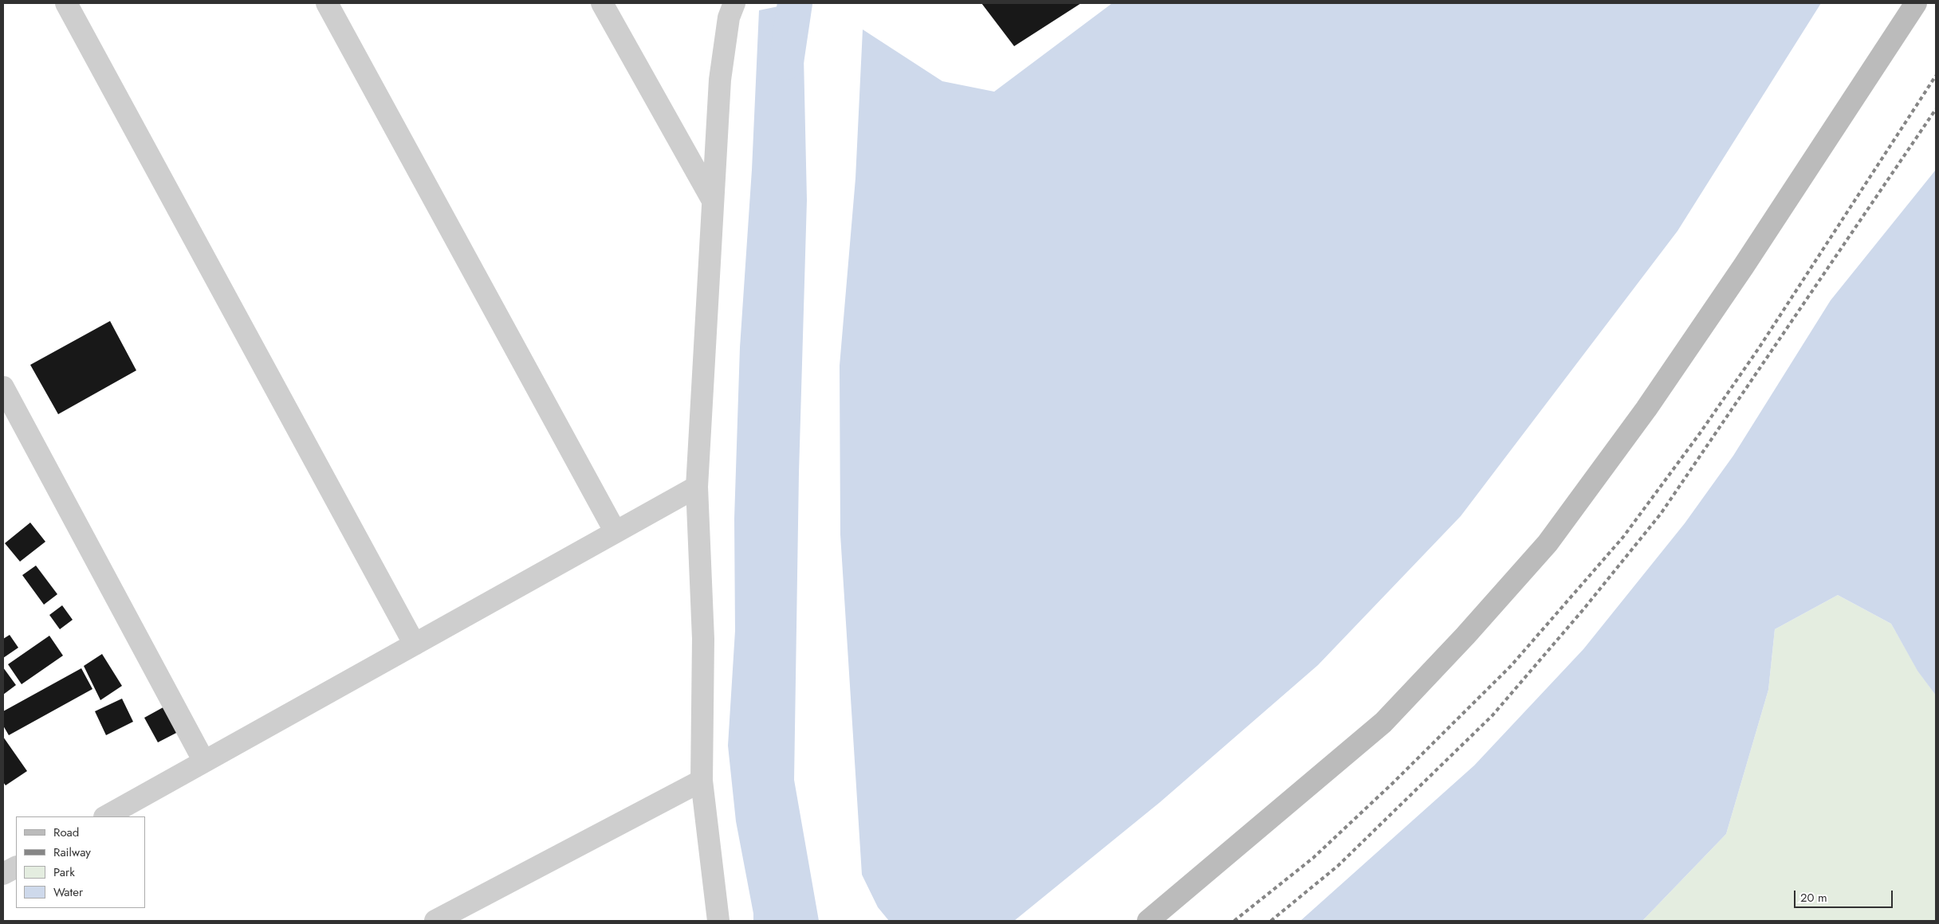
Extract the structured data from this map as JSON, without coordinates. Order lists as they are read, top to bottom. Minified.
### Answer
{"legend":["Road","Railway","Park","Water"],"scale_bar":"20 m"}
